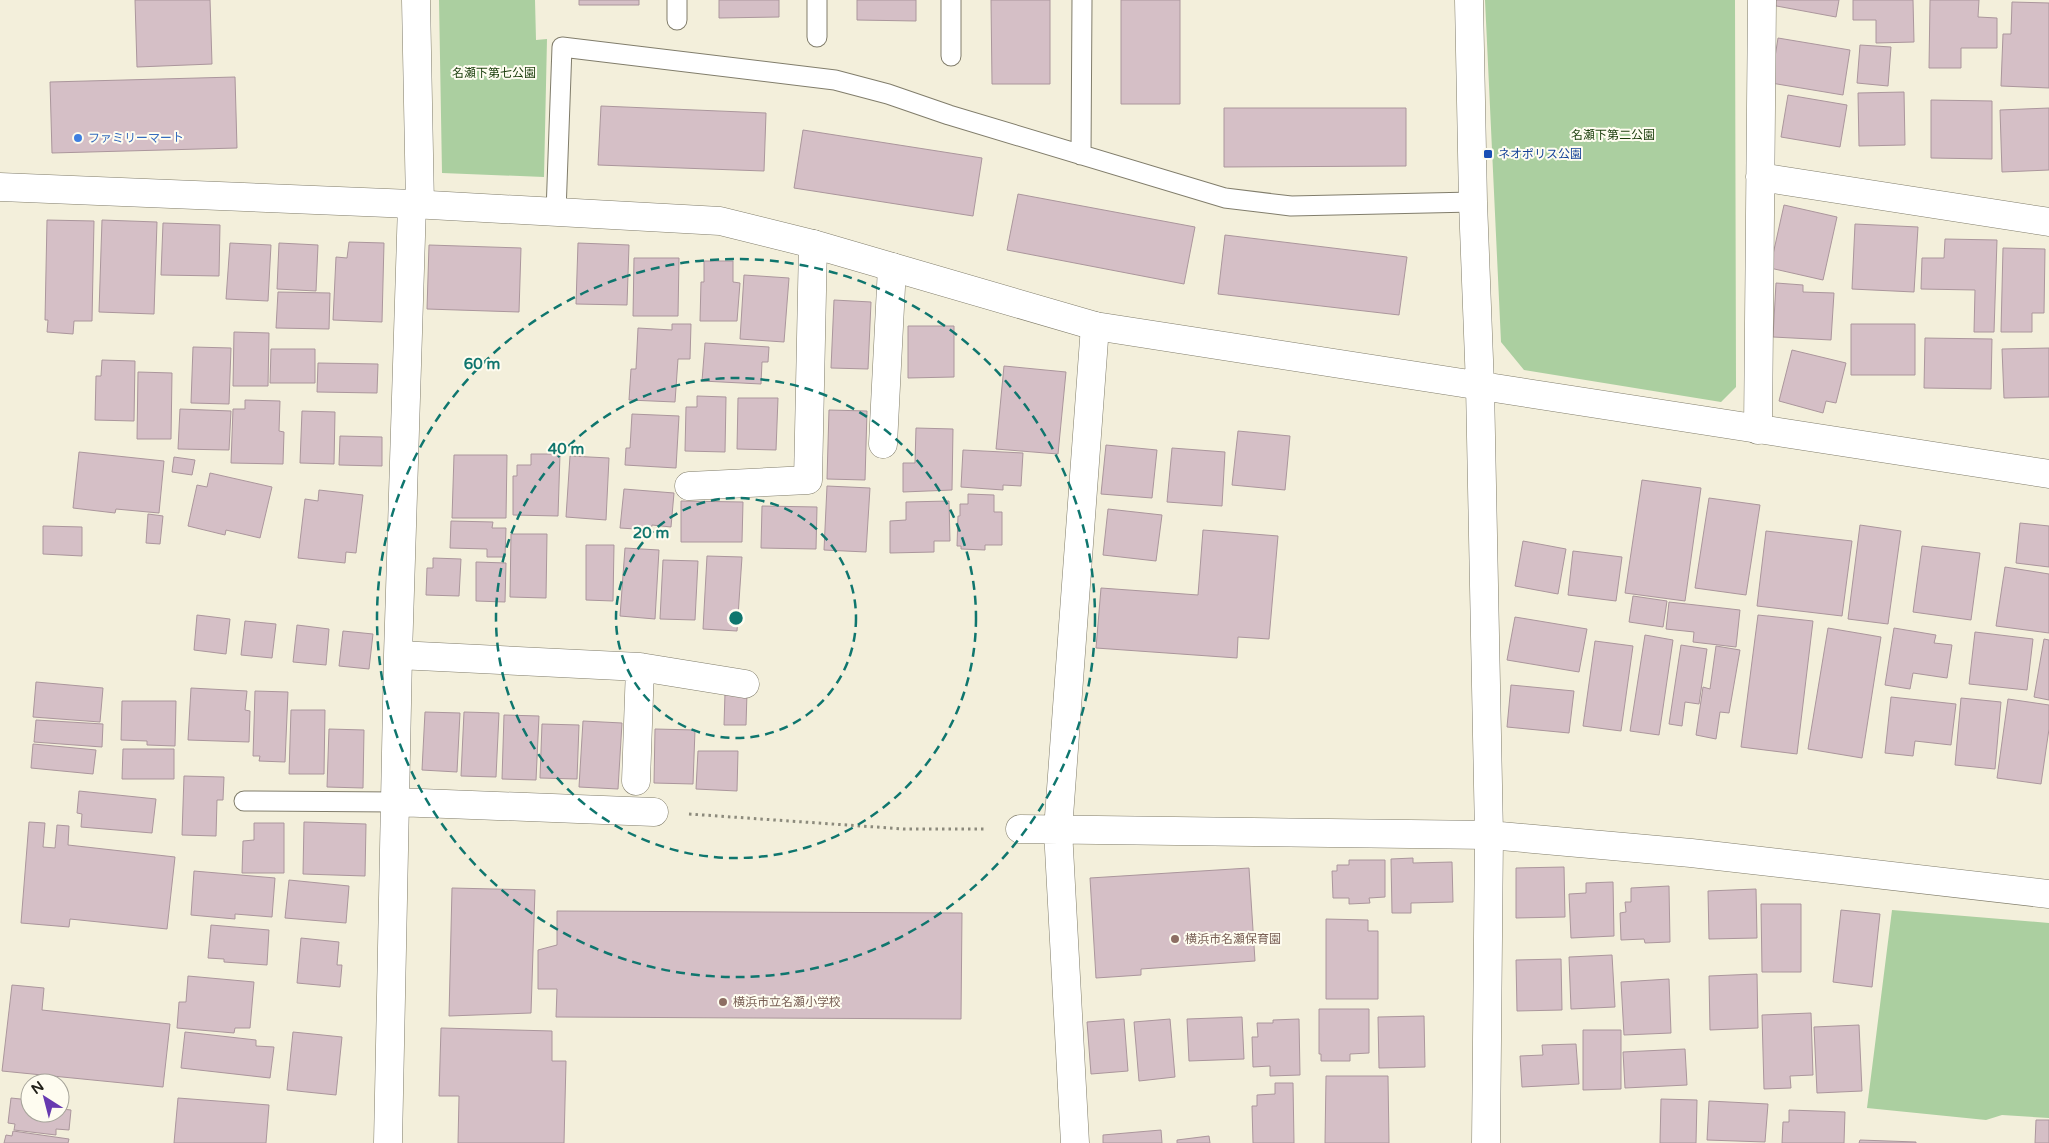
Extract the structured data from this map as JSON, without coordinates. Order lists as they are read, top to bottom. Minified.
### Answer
{"parks":["名瀬下第七公園","名瀬下第二公園"],"places":{"other":["ファミリーマート","横浜市名瀬保育園","横浜市立名瀬小学校"],"transit":["ネオポリス公園"]},"north":"top left","rings":["60 m","40 m","20 m"]}
